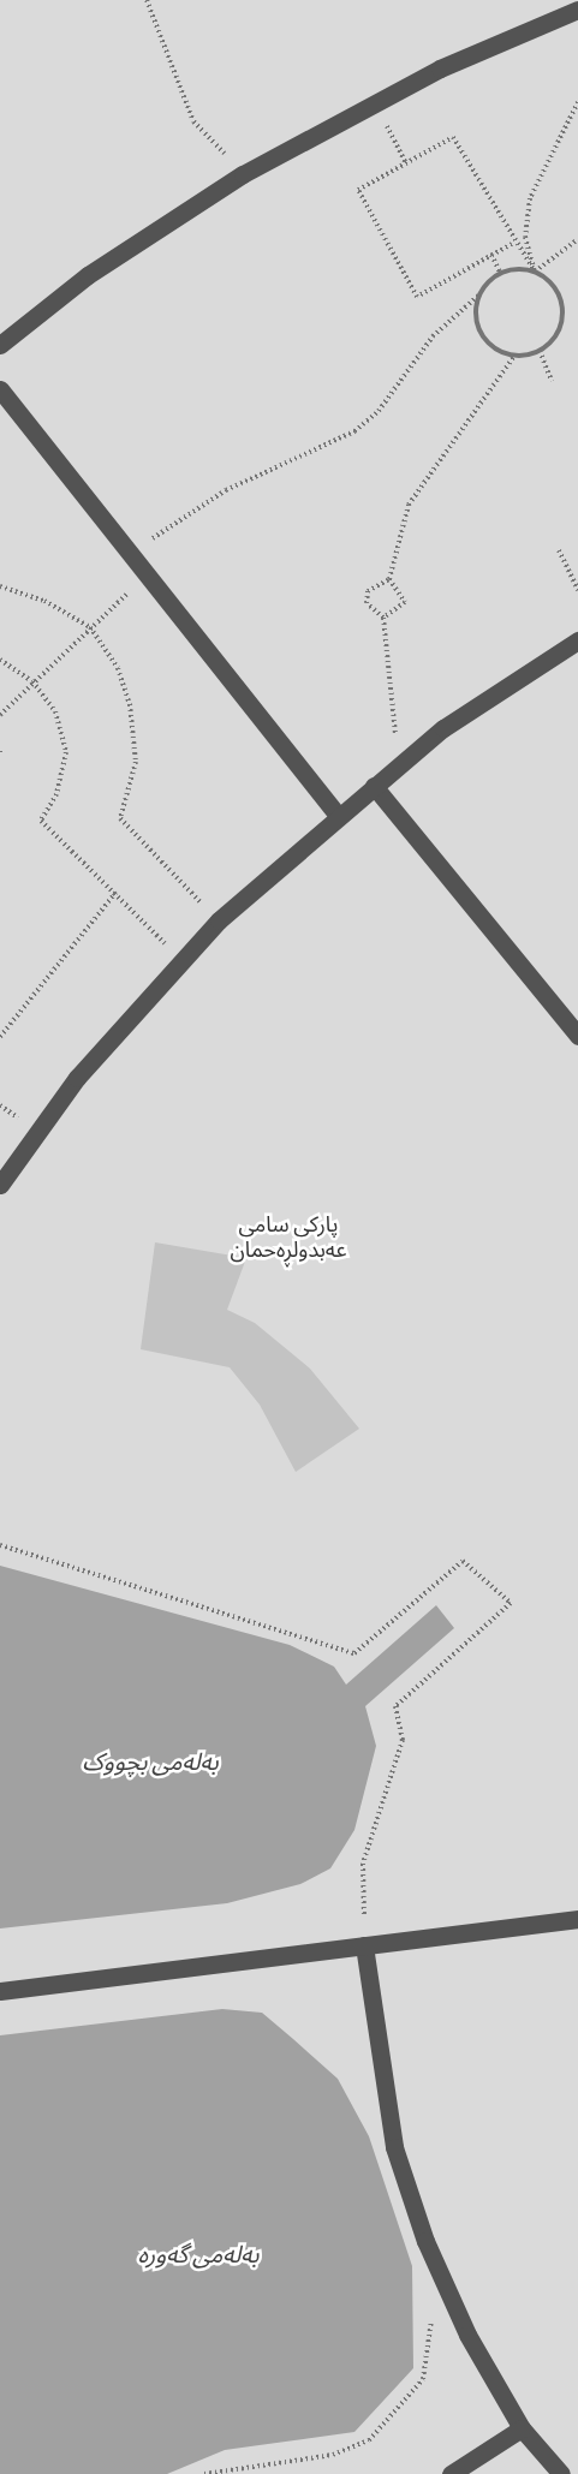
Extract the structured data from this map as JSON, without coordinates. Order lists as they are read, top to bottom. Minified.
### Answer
{"water":["بەلەمی بچووک","بەلەمی گەورە"],"parks":["پارکی سامی عەبدولڕەحمان"]}
